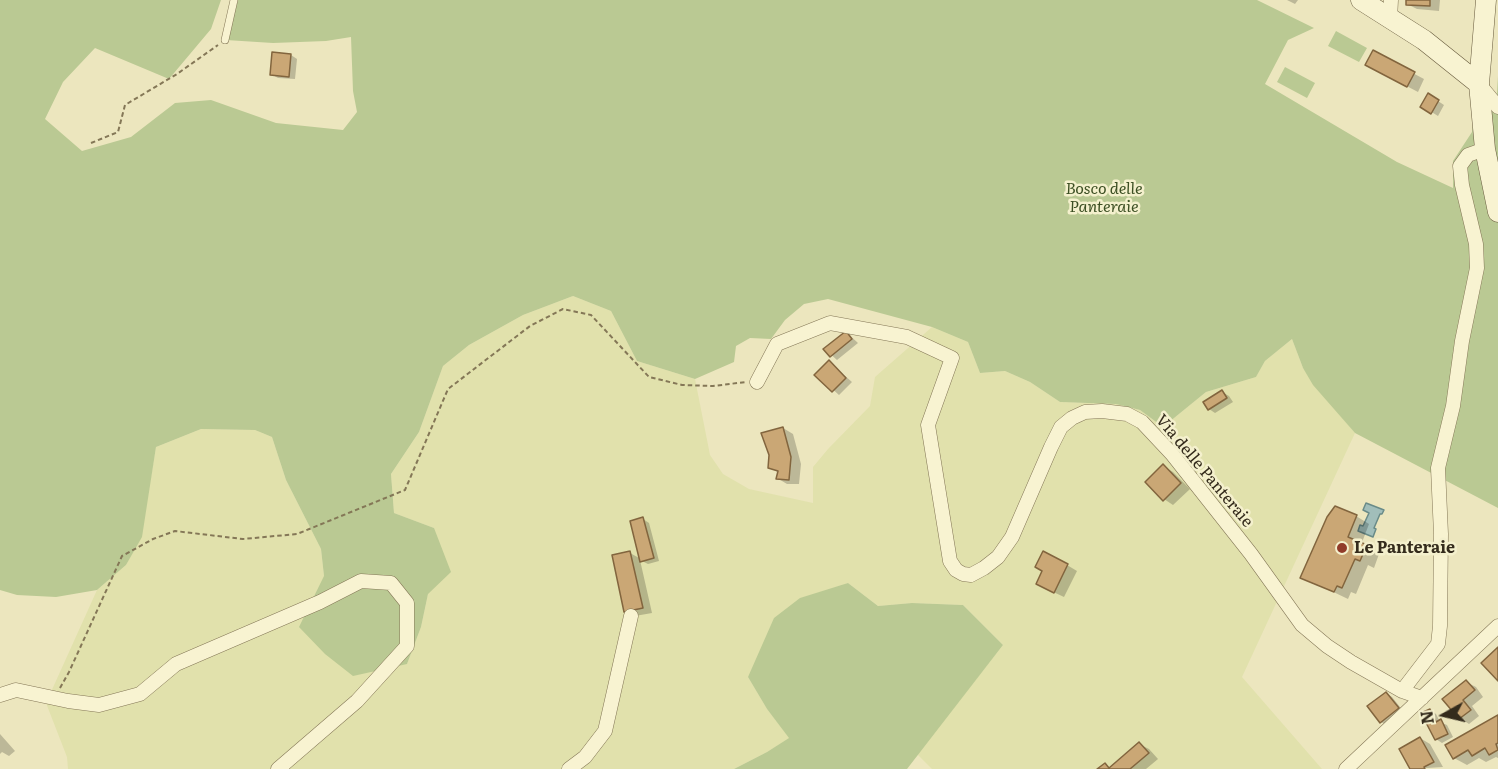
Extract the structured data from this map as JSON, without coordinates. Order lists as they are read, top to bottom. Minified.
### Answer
{"streets":{"street":["Via delle Panteraie"]},"parks":["Bosco delle Panteraie"],"places":["Le Panteraie"],"north":"left"}
